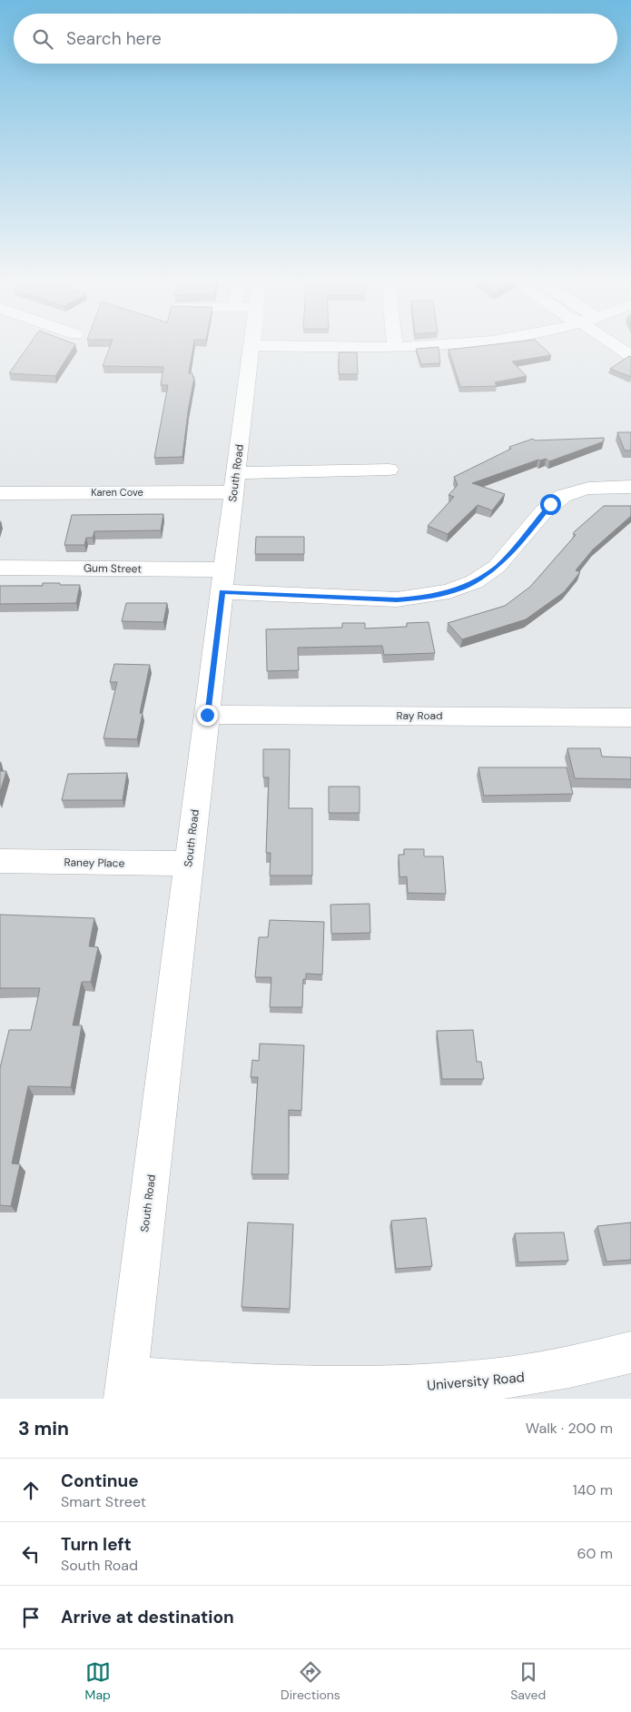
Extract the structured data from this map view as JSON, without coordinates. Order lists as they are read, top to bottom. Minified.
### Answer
{"streets":{"street":["South Road","Karen Cove","Gum Street","Ray Road","Raney Place","University Road"]},"crossings":[["South Road","Karen Cove"],["South Road","Gum Street"],["South Road","Ray Road"],["South Road","Raney Place"],["South Road","University Road"]],"page":{"search":"Search here","heading":["3 min","Walk · 200 m"],"list":[["Continue","Smart Street","140 m"],["Turn left","South Road","60 m"],"Arrive at destination"],"nav":["Map","Directions","Saved"]}}
